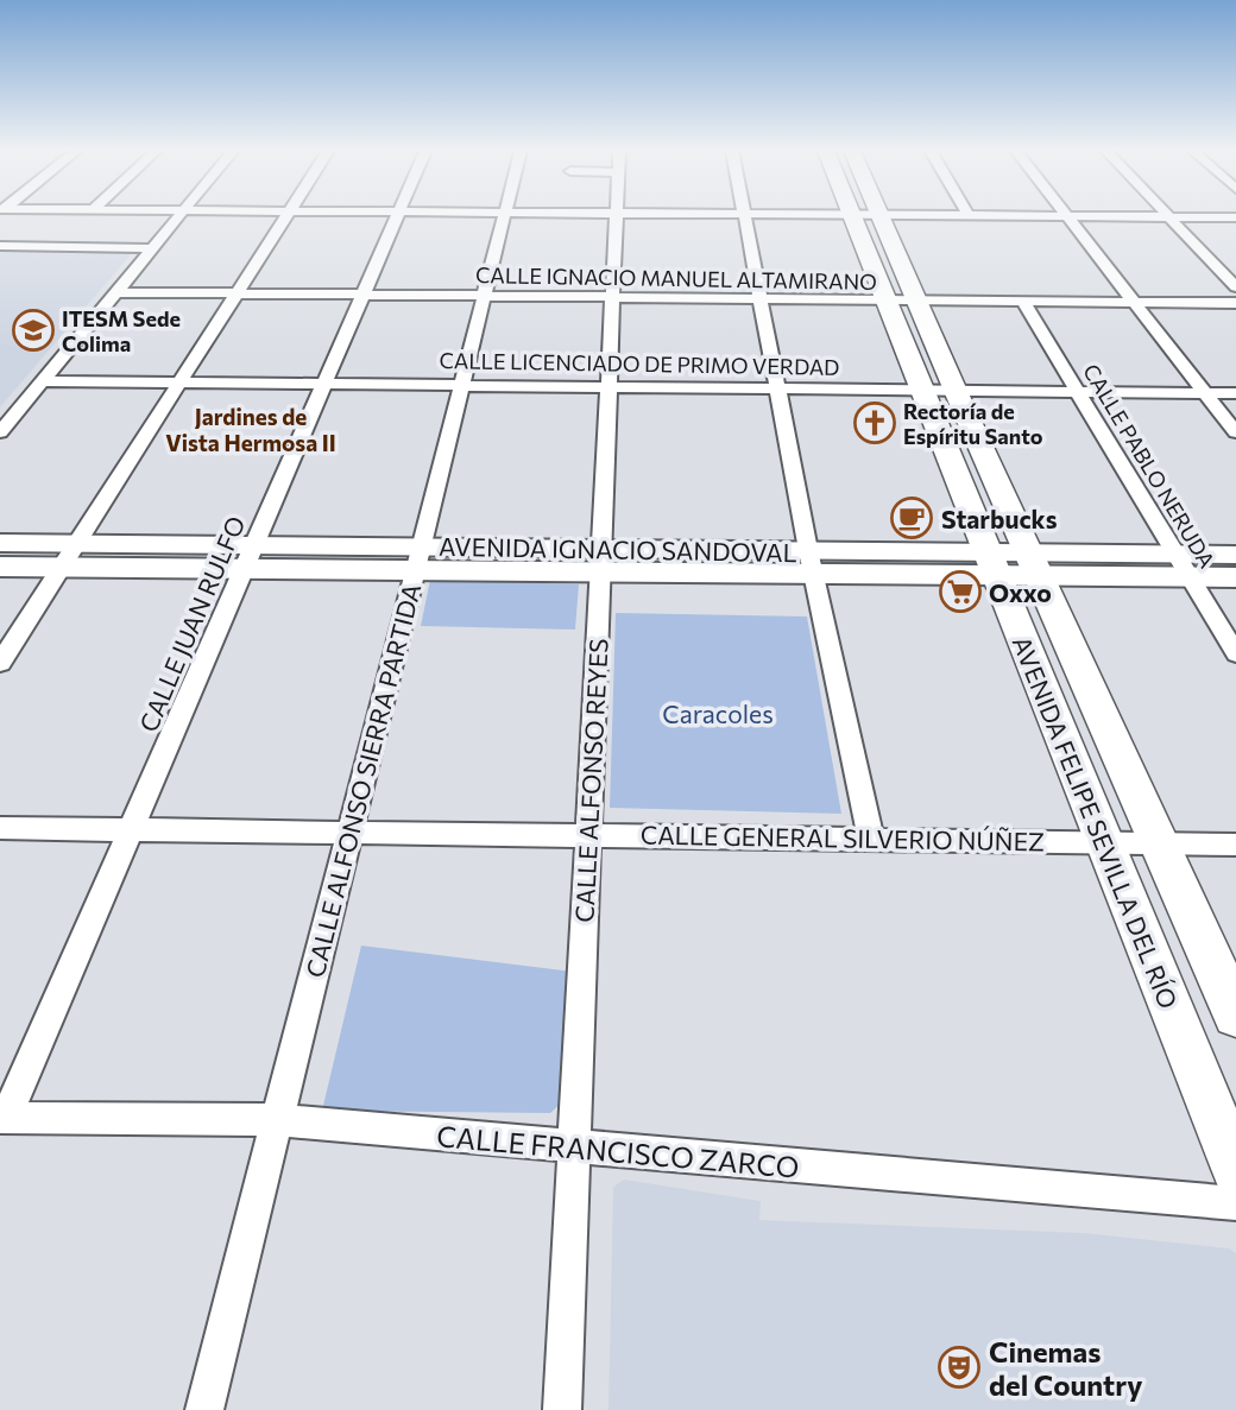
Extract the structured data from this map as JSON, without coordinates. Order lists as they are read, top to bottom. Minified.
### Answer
{"streets":{"main road":["AVENIDA IGNACIO SANDOVAL","AVENIDA FELIPE SEVILLA DEL RÍO"],"street":["CALLE IGNACIO MANUEL ALTAMIRANO","CALLE LICENCIADO DE PRIMO VERDAD","CALLE PABLO NERUDA","CALLE JUAN RULFO","CALLE ALFONSO SIERRA PARTIDA","CALLE ALFONSO REYES","CALLE GENERAL SILVERIO NÚÑEZ","CALLE FRANCISCO ZARCO"]},"crossings":[["CALLE IGNACIO MANUEL ALTAMIRANO","CALLE PABLO NERUDA"],["CALLE IGNACIO MANUEL ALTAMIRANO","CALLE JUAN RULFO"],["CALLE IGNACIO MANUEL ALTAMIRANO","CALLE ALFONSO SIERRA PARTIDA"],["CALLE IGNACIO MANUEL ALTAMIRANO","CALLE ALFONSO REYES"],["CALLE IGNACIO MANUEL ALTAMIRANO","AVENIDA FELIPE SEVILLA DEL RÍO"],["CALLE LICENCIADO DE PRIMO VERDAD","CALLE PABLO NERUDA"],["CALLE LICENCIADO DE PRIMO VERDAD","CALLE JUAN RULFO"],["CALLE LICENCIADO DE PRIMO VERDAD","CALLE ALFONSO SIERRA PARTIDA"],["CALLE LICENCIADO DE PRIMO VERDAD","CALLE ALFONSO REYES"],["CALLE LICENCIADO DE PRIMO VERDAD","AVENIDA FELIPE SEVILLA DEL RÍO"],["CALLE PABLO NERUDA","AVENIDA IGNACIO SANDOVAL"],["AVENIDA IGNACIO SANDOVAL","CALLE JUAN RULFO"],["AVENIDA IGNACIO SANDOVAL","CALLE ALFONSO SIERRA PARTIDA"],["AVENIDA IGNACIO SANDOVAL","CALLE ALFONSO REYES"],["AVENIDA IGNACIO SANDOVAL","AVENIDA FELIPE SEVILLA DEL RÍO"],["CALLE JUAN RULFO","CALLE GENERAL SILVERIO NÚÑEZ"],["CALLE JUAN RULFO","CALLE FRANCISCO ZARCO"],["CALLE ALFONSO SIERRA PARTIDA","CALLE GENERAL SILVERIO NÚÑEZ"],["CALLE ALFONSO SIERRA PARTIDA","CALLE FRANCISCO ZARCO"],["CALLE ALFONSO REYES","CALLE GENERAL SILVERIO NÚÑEZ"],["CALLE ALFONSO REYES","CALLE FRANCISCO ZARCO"],["AVENIDA FELIPE SEVILLA DEL RÍO","CALLE GENERAL SILVERIO NÚÑEZ"]],"districts":["Jardines de Vista Hermosa II"],"parks":["Caracoles"],"places":{"school or university":["ITESM Sede Colima"],"church":["Rectoría de Espíritu Santo"],"cafe":["Starbucks"],"supermarket":["Oxxo"],"theatre":["Cinemas del Country"]}}
